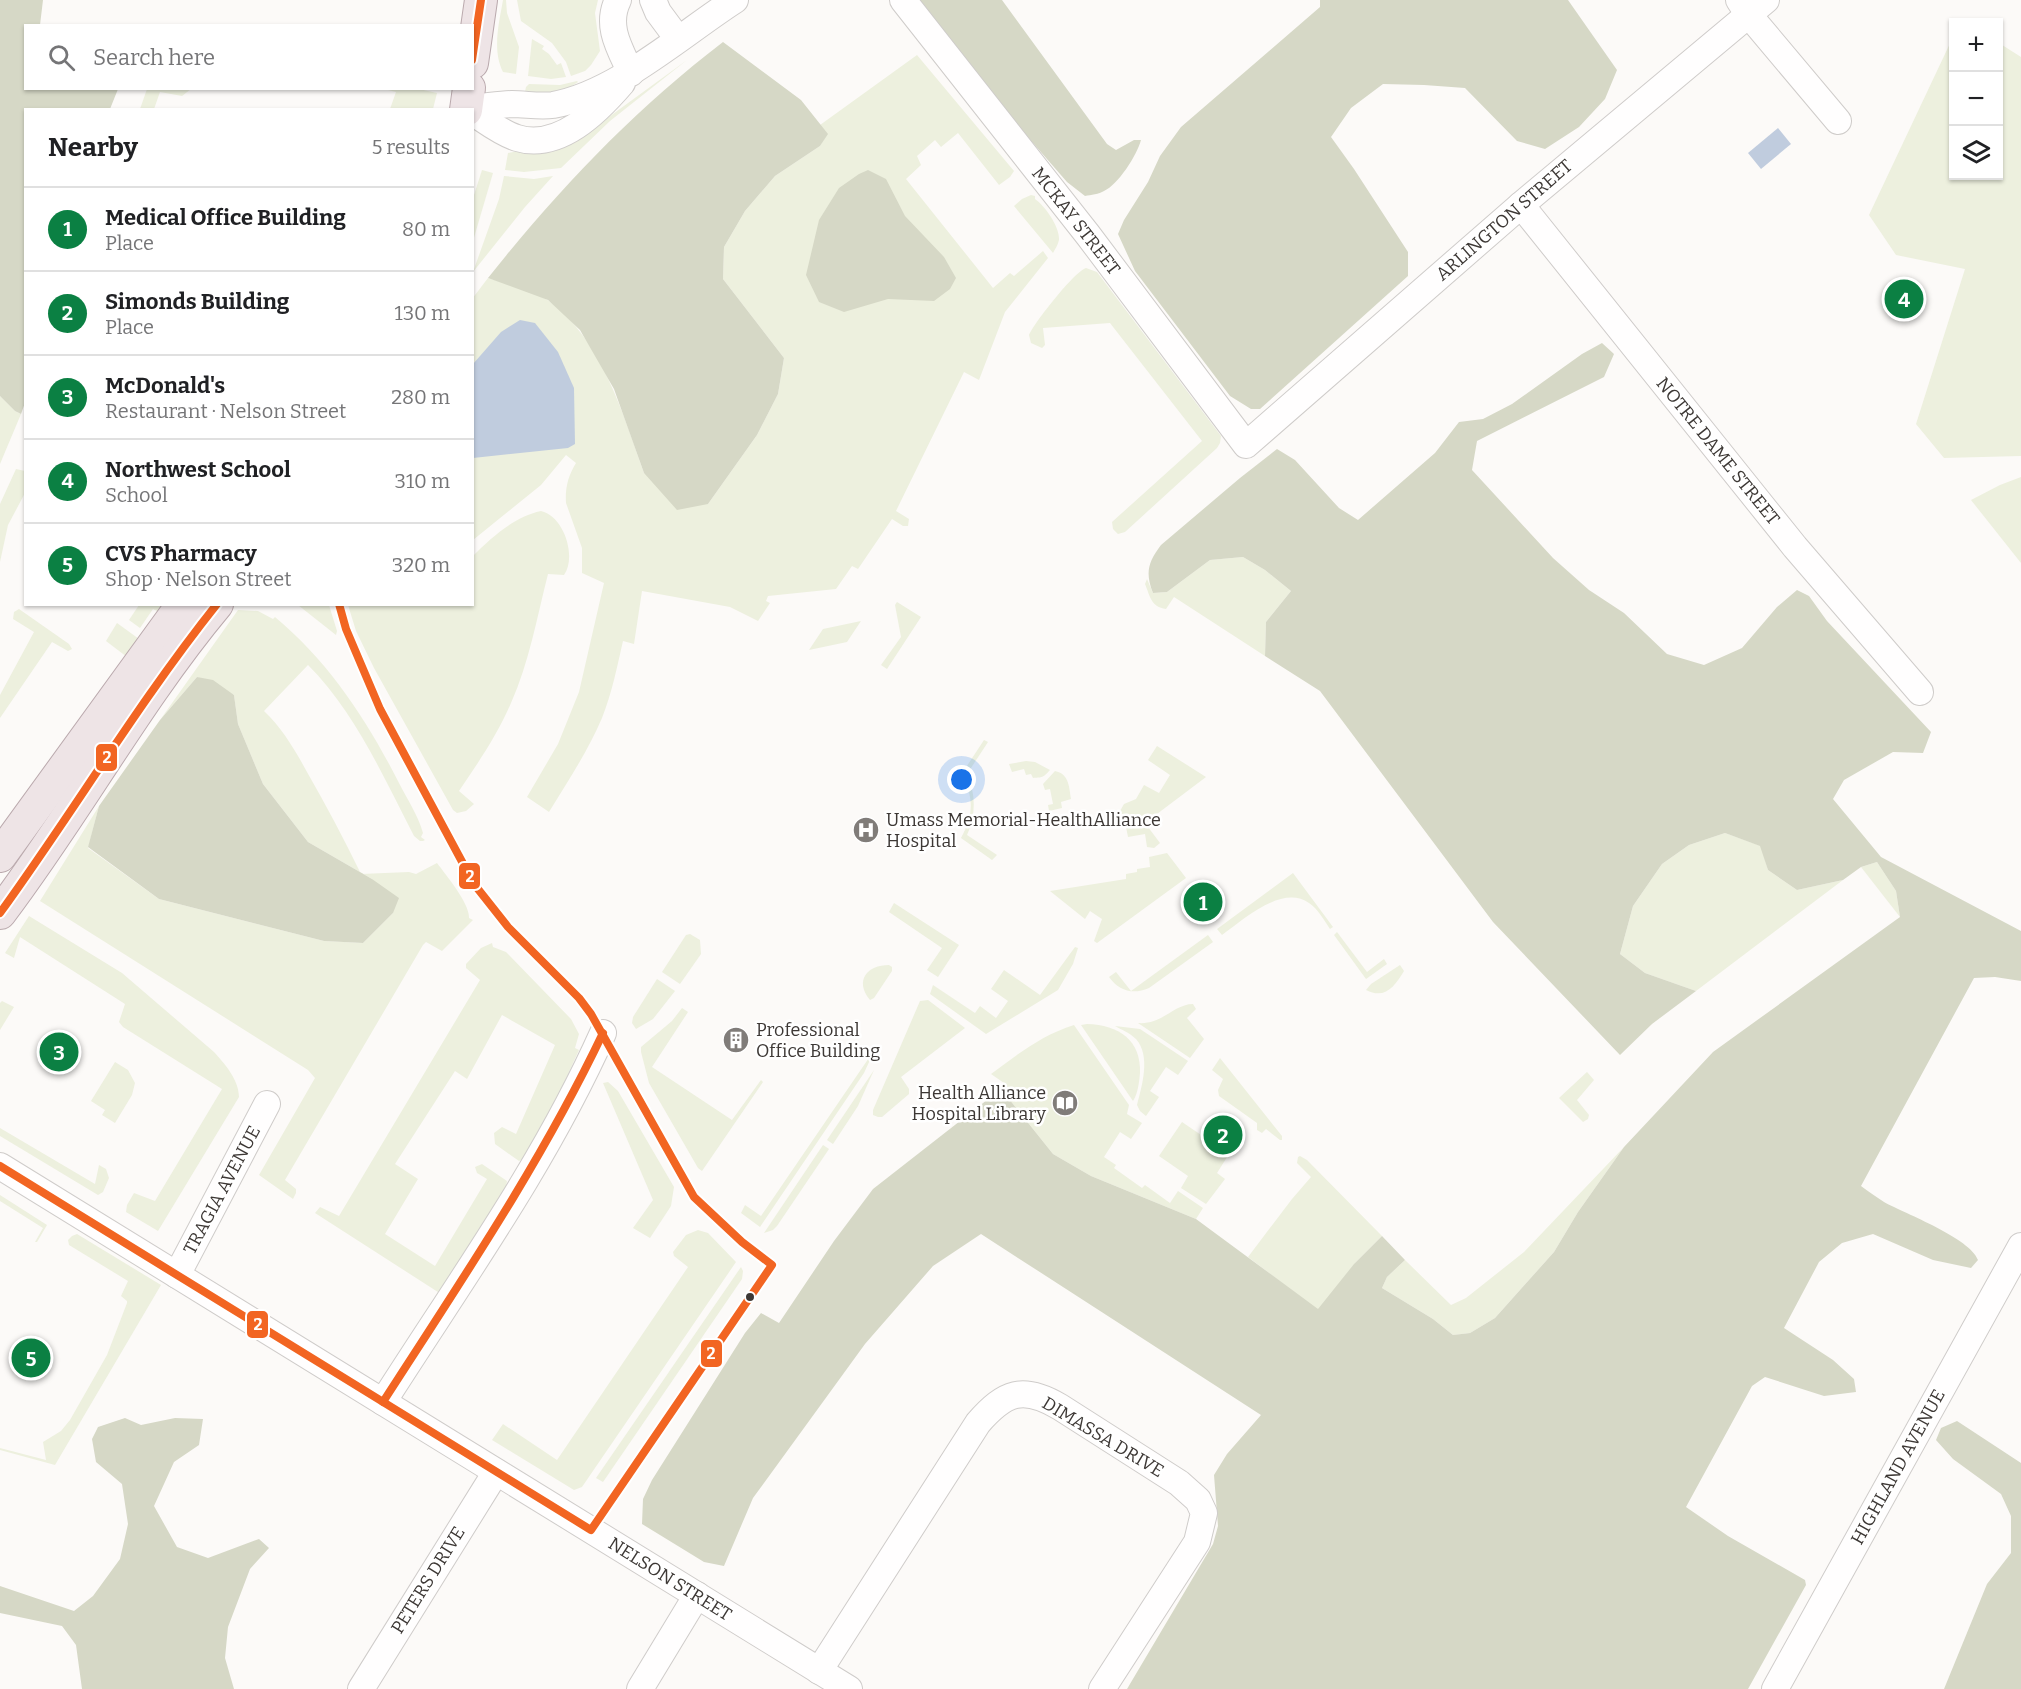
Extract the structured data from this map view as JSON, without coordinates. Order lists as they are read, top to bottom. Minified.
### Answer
{"streets":{"street":["ARLINGTON STREET","MCKAY STREET","NOTRE DAME STREET","TRAGIA AVENUE","DIMASSA DRIVE","HIGHLAND AVENUE","NELSON STREET","PETERS DRIVE"]},"crossings":[["ARLINGTON STREET","MCKAY STREET"],["ARLINGTON STREET","NOTRE DAME STREET"],["TRAGIA AVENUE","NELSON STREET"],["DIMASSA DRIVE","NELSON STREET"],["NELSON STREET","PETERS DRIVE"]],"places":{"hospital":["Umass Memorial-HealthAlliance Hospital"],"building":["Professional Office Building"],"library":["Health Alliance Hospital Library"]},"lines":["transit line 2"],"page":{"map_buttons":["+","−"],"search":"Search here","heading":["Nearby","5 results"],"list":[{"mark":"1","name":"Medical Office Building","note":"Place","value":"80 m"},{"mark":"2","name":"Simonds Building","note":"Place","value":"130 m"},{"mark":"3","name":"McDonald's","note":"Restaurant · Nelson Street","value":"280 m"},{"mark":"4","name":"Northwest School","note":"School","value":"310 m"},{"mark":"5","name":"CVS Pharmacy","note":"Shop · Nelson Street","value":"320 m"}],"pins":["4","1","3","2","5"]}}
